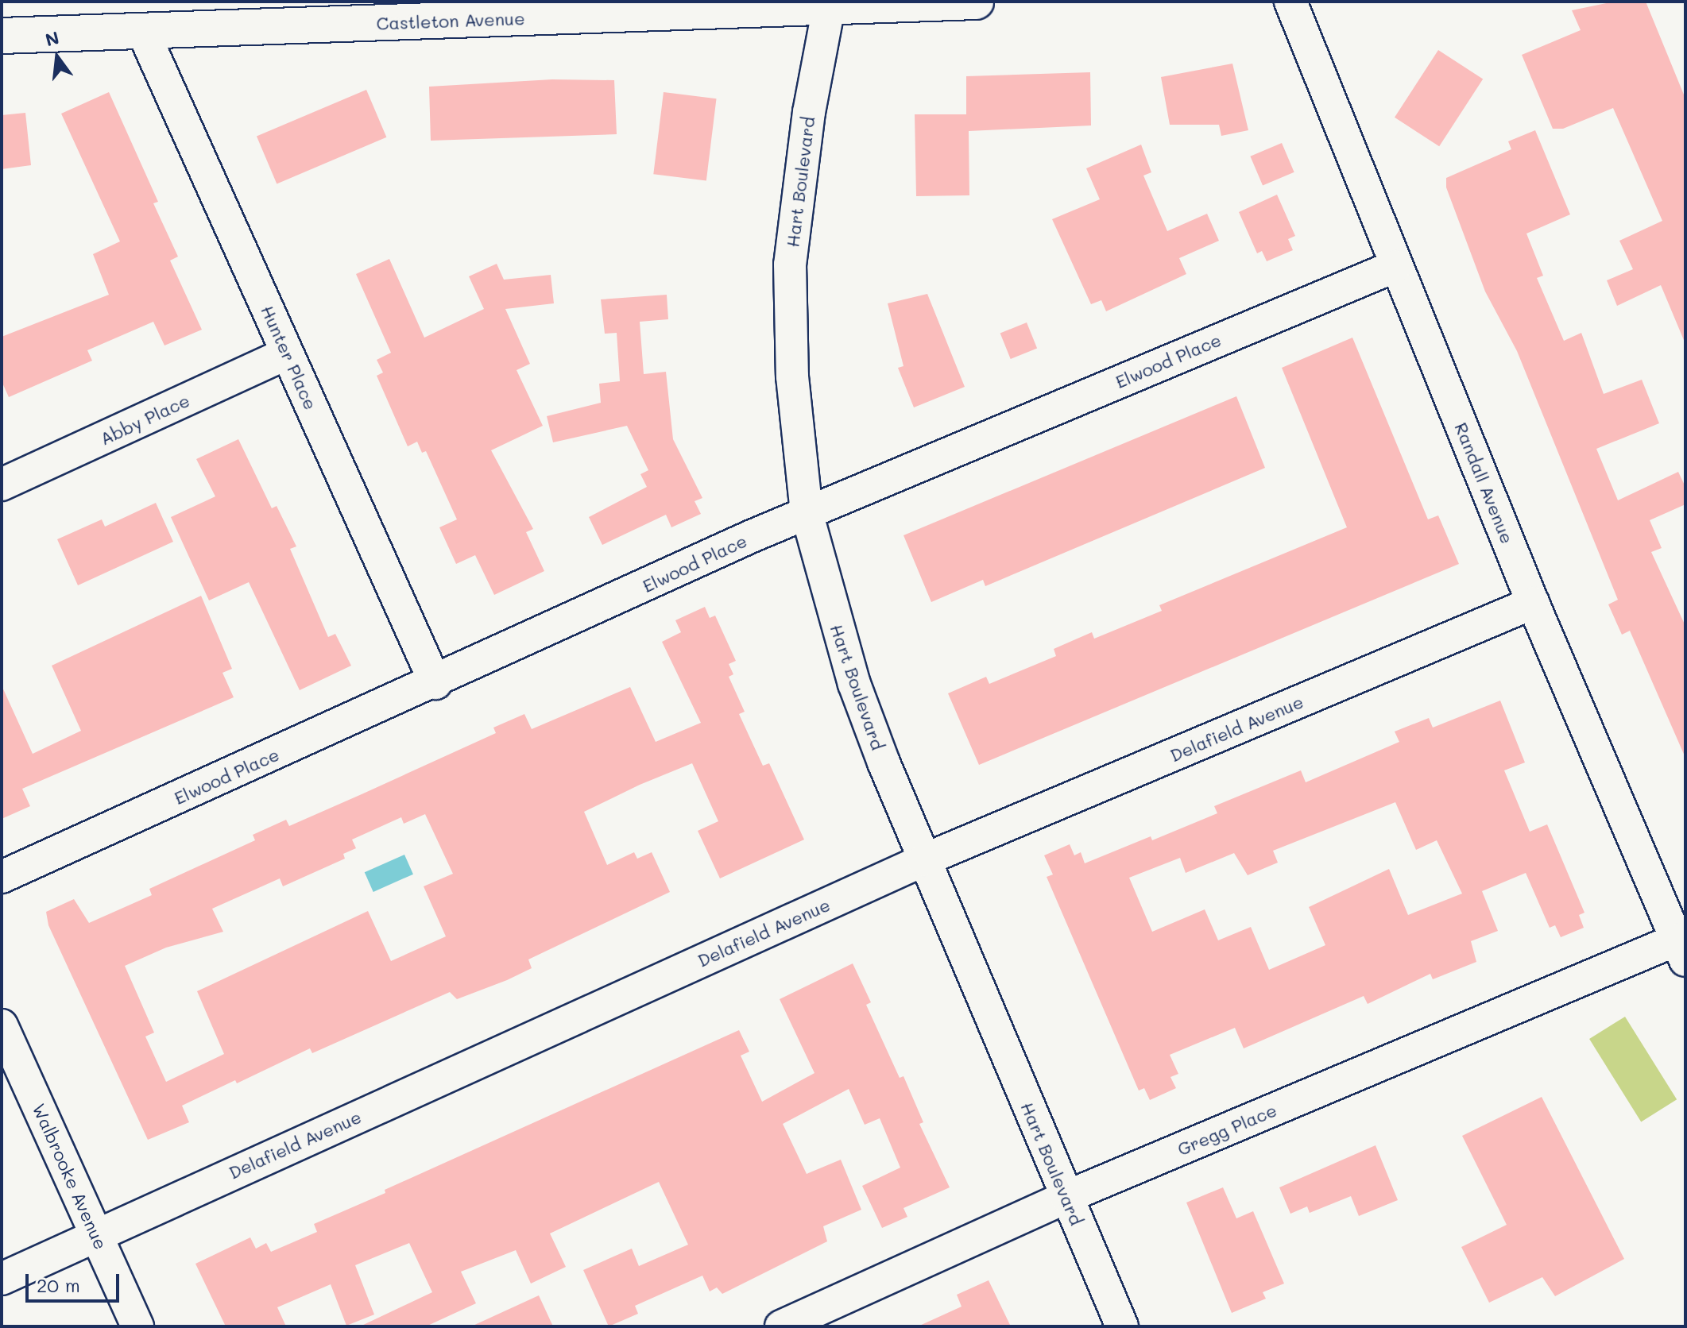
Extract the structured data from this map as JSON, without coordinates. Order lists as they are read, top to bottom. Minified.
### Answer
{"streets":{"street":["Castleton Avenue","Hart Boulevard","Hunter Place","Elwood Place","Abby Place","Randall Avenue","Delafield Avenue","Gregg Place","Walbrooke Avenue"]},"crossings":[["Castleton Avenue","Hart Boulevard"],["Castleton Avenue","Hunter Place"],["Hart Boulevard","Elwood Place"],["Hart Boulevard","Delafield Avenue"],["Hart Boulevard","Gregg Place"],["Hunter Place","Elwood Place"],["Hunter Place","Abby Place"],["Elwood Place","Randall Avenue"],["Randall Avenue","Delafield Avenue"],["Randall Avenue","Gregg Place"],["Delafield Avenue","Walbrooke Avenue"]],"scale_bar":"20 m","north":"top"}
